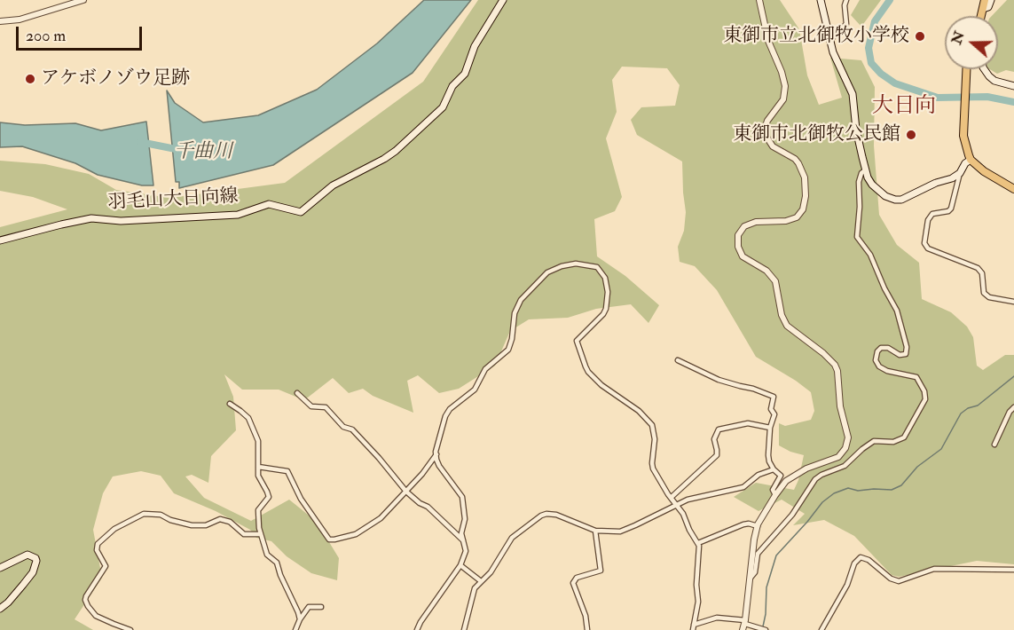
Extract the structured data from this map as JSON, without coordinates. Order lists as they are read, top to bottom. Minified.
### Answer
{"streets":{"main road":["羽毛山大日向線"]},"districts":["大日向"],"water":["千曲川"],"places":["東御市立北御牧小学校","アケボノゾウ足跡","東御市北御牧公民館"],"scale_bar":"200 m","north":"left"}
